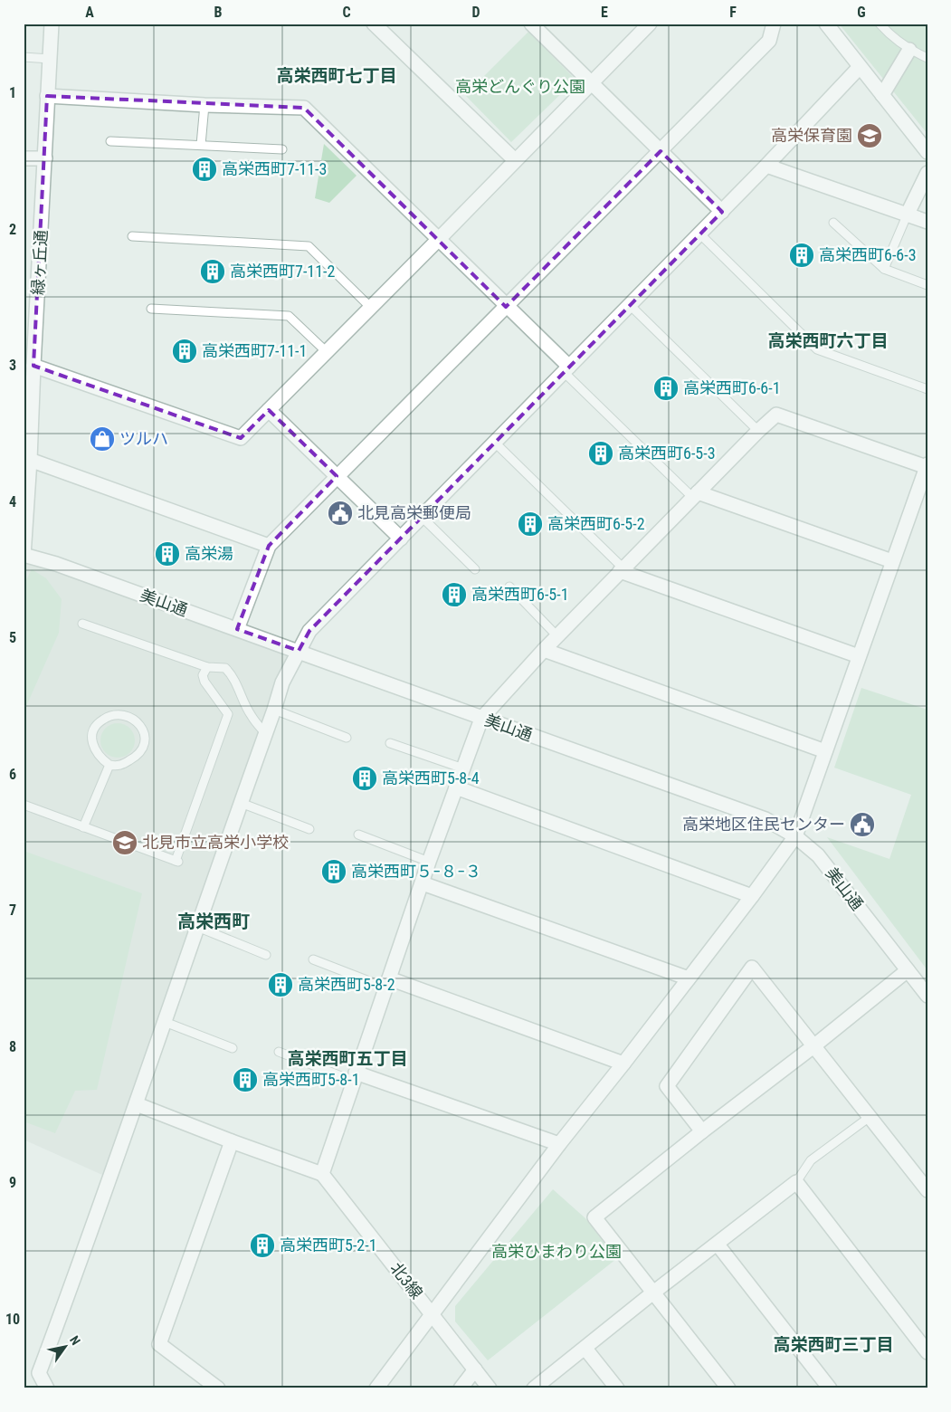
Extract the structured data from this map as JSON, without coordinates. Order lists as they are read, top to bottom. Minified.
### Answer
{"streets":{"street":["緑ヶ丘通","美山通","北3線"]},"crossings":[["緑ヶ丘通","美山通"]],"districts":["高栄西町七丁目","高栄西町六丁目","高栄西町","高栄西町五丁目","高栄西町三丁目"],"parks":["高栄どんぐり公園","高栄ひまわり公園"],"places":{"school or university":["高栄保育園","北見市立高栄小学校"],"building":["高栄西町7-11-3","高栄西町6-6-3","高栄西町7-11-2","高栄西町7-11-1","高栄西町6-6-1","高栄西町6-5-3","高栄西町6-5-2","高栄湯","高栄西町6-5-1","高栄西町5-8-4","高栄西町５−８−３","高栄西町5-8-2","高栄西町5-8-1","高栄西町5-2-1"],"shop":["ツルハ"],"public building":["北見高栄郵便局","高栄地区住民センター"]},"north":"top right","grid":{"columns":["A","B","C","D","E","F","G"],"rows":["1","2","3","4","5","6","7","8","9","10"]}}
